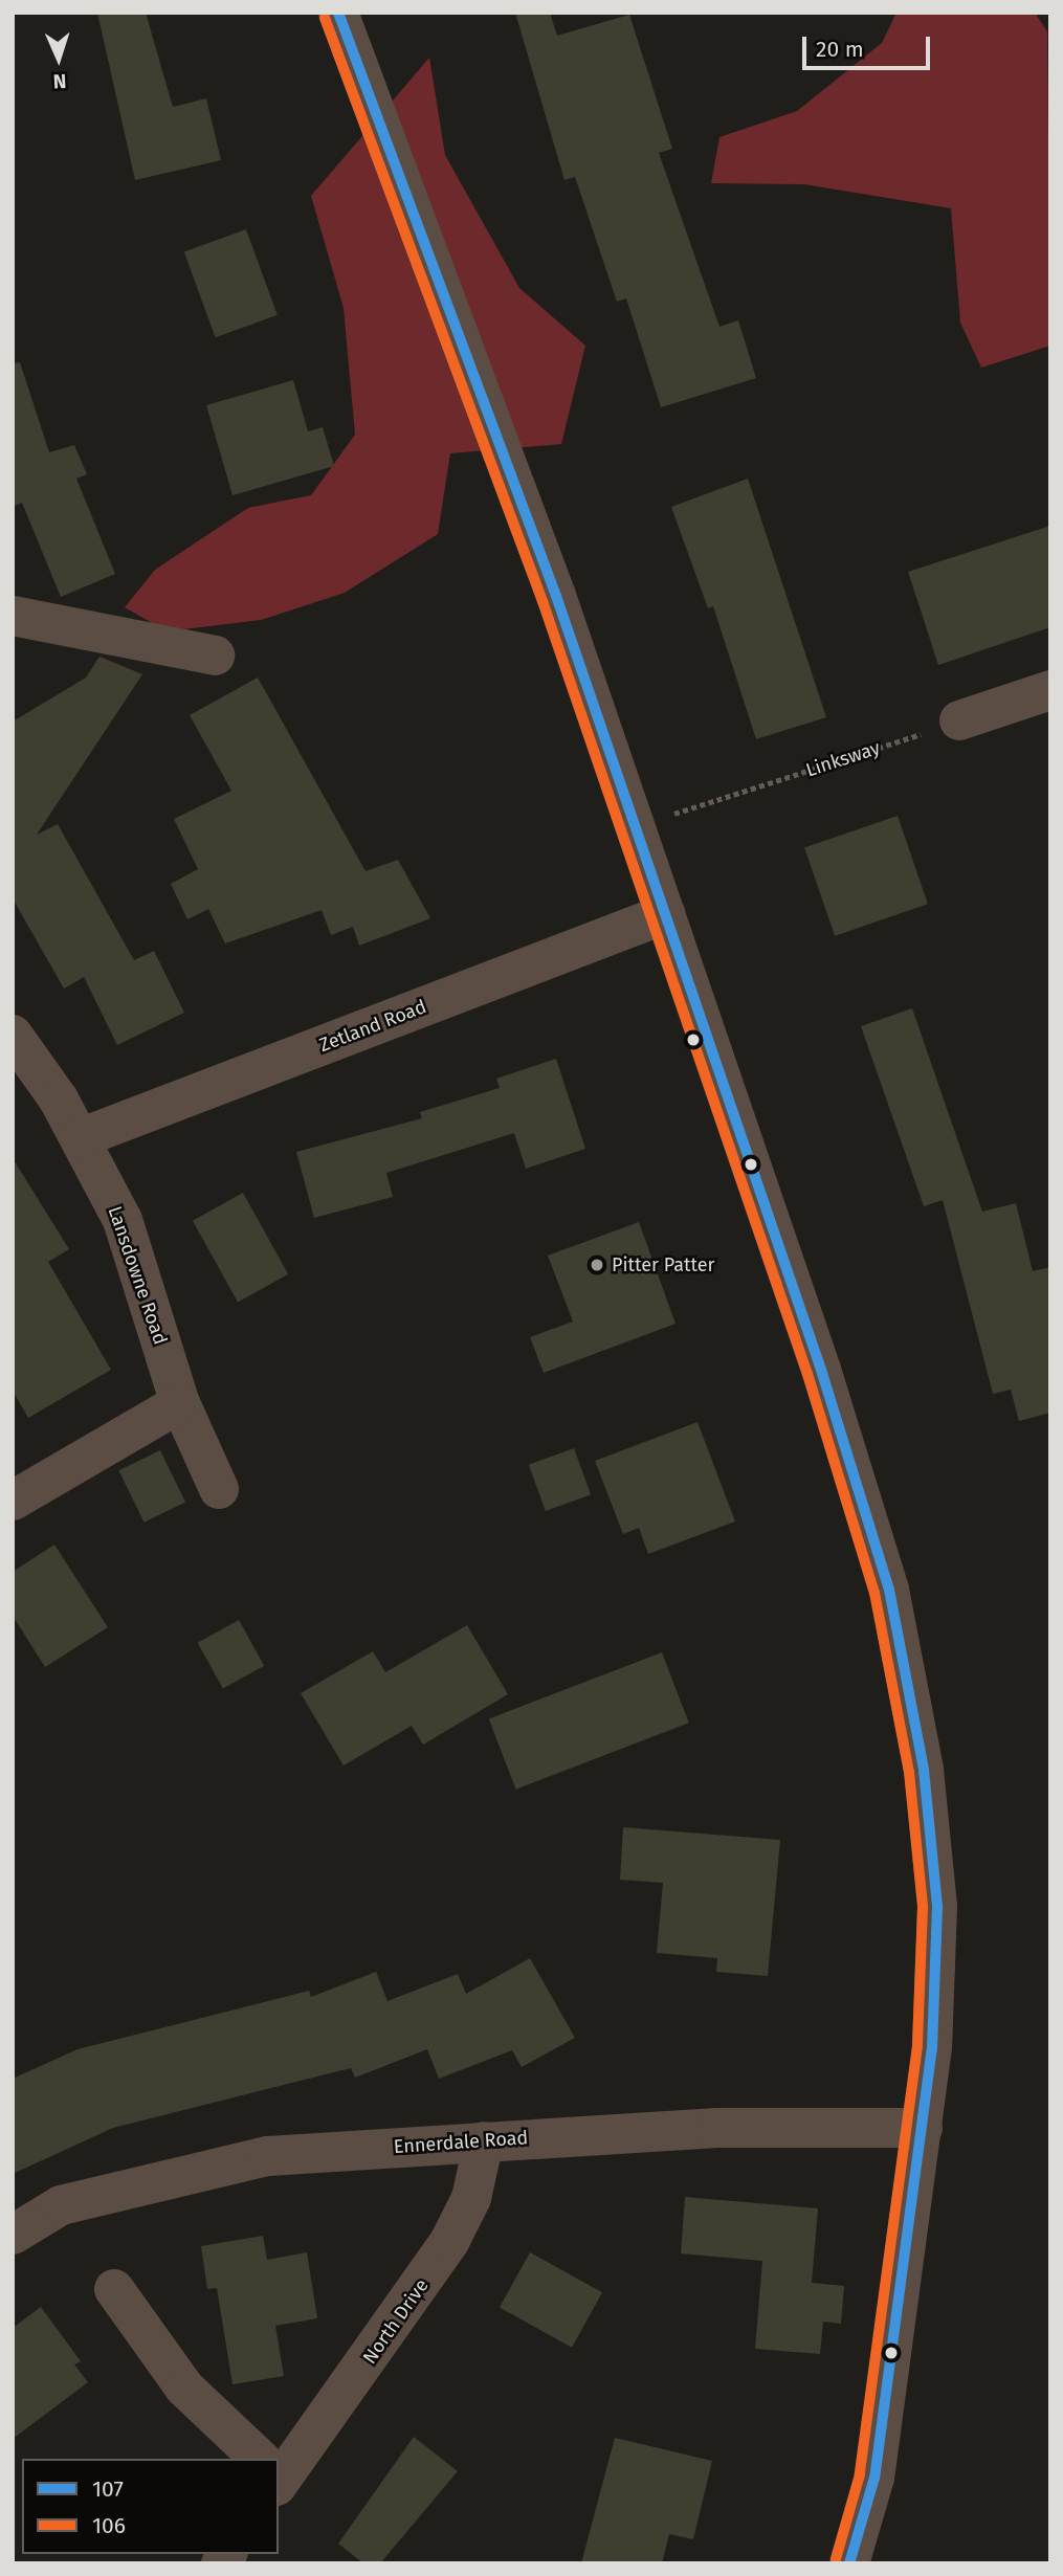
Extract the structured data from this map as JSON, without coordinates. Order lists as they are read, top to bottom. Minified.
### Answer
{"streets":{"street":["Zetland Road","Lansdowne Road","Ennerdale Road","North Drive"],"path":["Linksway"]},"crossings":[["Zetland Road","Lansdowne Road"],["Ennerdale Road","North Drive"]],"places":["Pitter Patter"],"lines":["transit line 107","transit line 106"],"legend":["107","106"],"scale_bar":"20 m","north":"bottom"}
